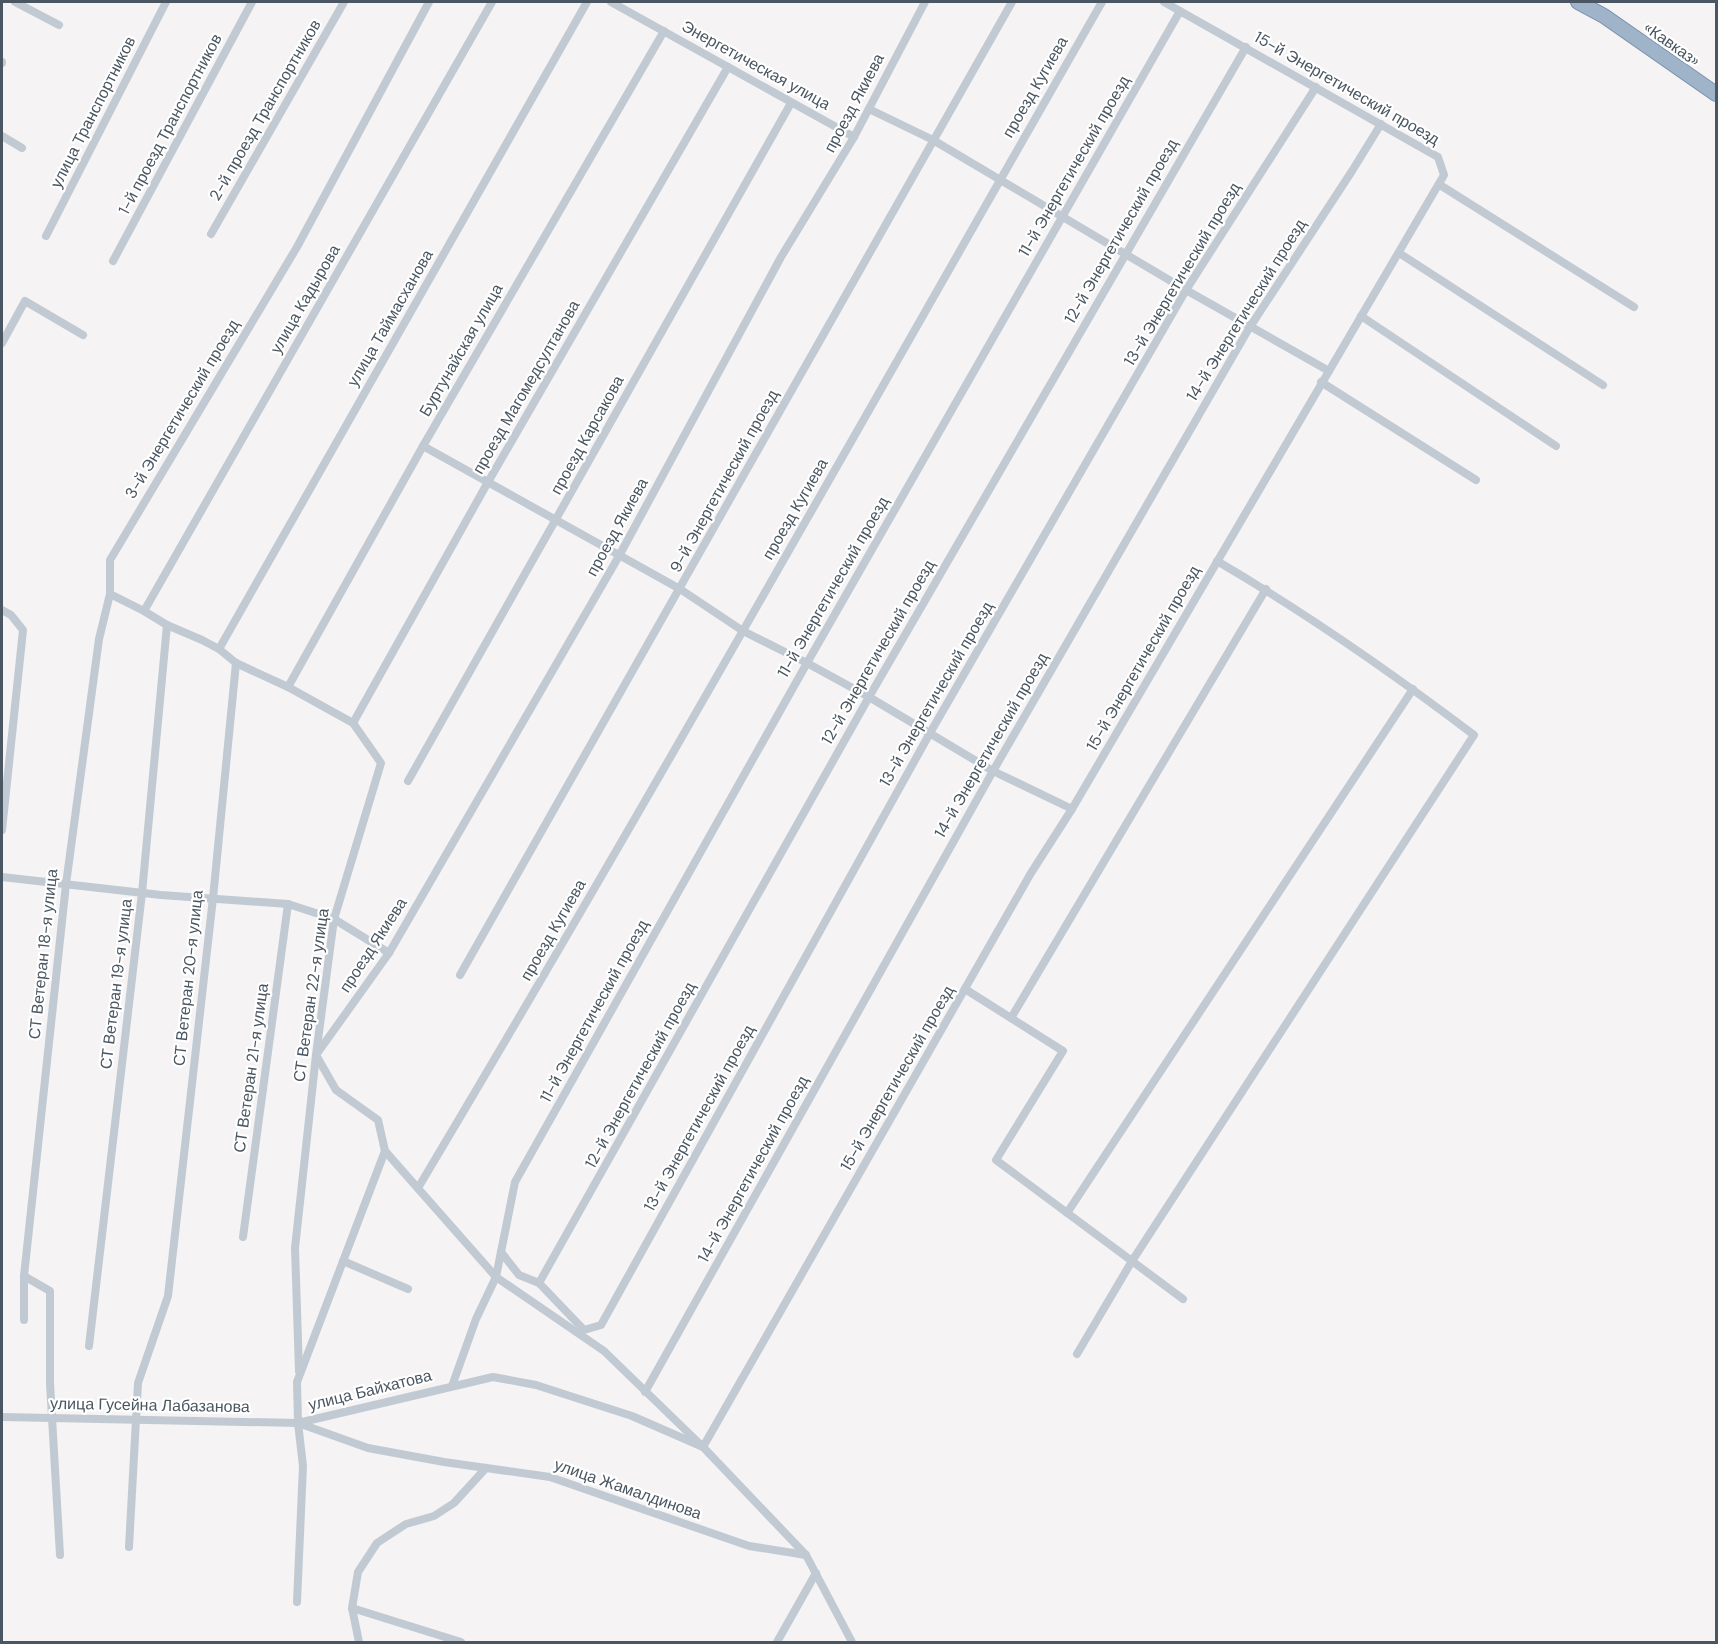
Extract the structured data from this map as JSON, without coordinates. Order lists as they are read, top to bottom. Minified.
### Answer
{"streets":{"highway":["«Кавказ»"],"street":["Энергетическая улица","проезд Кугиева","15-й Энергетический проезд","проезд Якиева","2-й проезд Транспортников","улица Транспортников","1-й проезд Транспортников","11-й Энергетический проезд","12-й Энергетический проезд","13-й Энергетический проезд","улица Кадырова","14-й Энергетический проезд","улица Таймасханова","Буртунайская улица","проезд Магомедсултанова","3-й Энергетический проезд","проезд Карсакова","9-й Энергетический проезд","СТ Ветеран 18-я улица","СТ Ветеран 20-я улица","СТ Ветеран 19-я улица","СТ Ветеран 22-я улица","СТ Ветеран 21-я улица","улица Байхатова","улица Гусейна Лабазанова","улица Жамалдинова"]},"crossings":[["Энергетическая улица","проезд Якиева"],["Энергетическая улица","Буртунайская улица"],["Энергетическая улица","проезд Магомедсултанова"],["Энергетическая улица","проезд Карсакова"],["15-й Энергетический проезд","11-й Энергетический проезд"],["15-й Энергетический проезд","12-й Энергетический проезд"],["15-й Энергетический проезд","13-й Энергетический проезд"],["15-й Энергетический проезд","14-й Энергетический проезд"],["15-й Энергетический проезд","улица Байхатова"],["проезд Якиева","СТ Ветеран 22-я улица"],["11-й Энергетический проезд","улица Байхатова"],["проезд Магомедсултанова","СТ Ветеран 22-я улица"],["3-й Энергетический проезд","СТ Ветеран 18-я улица"],["СТ Ветеран 20-я улица","улица Гусейна Лабазанова"],["СТ Ветеран 22-я улица","улица Байхатова"],["улица Байхатова","улица Гусейна Лабазанова"],["улица Байхатова","улица Жамалдинова"],["улица Гусейна Лабазанова","улица Жамалдинова"]]}
